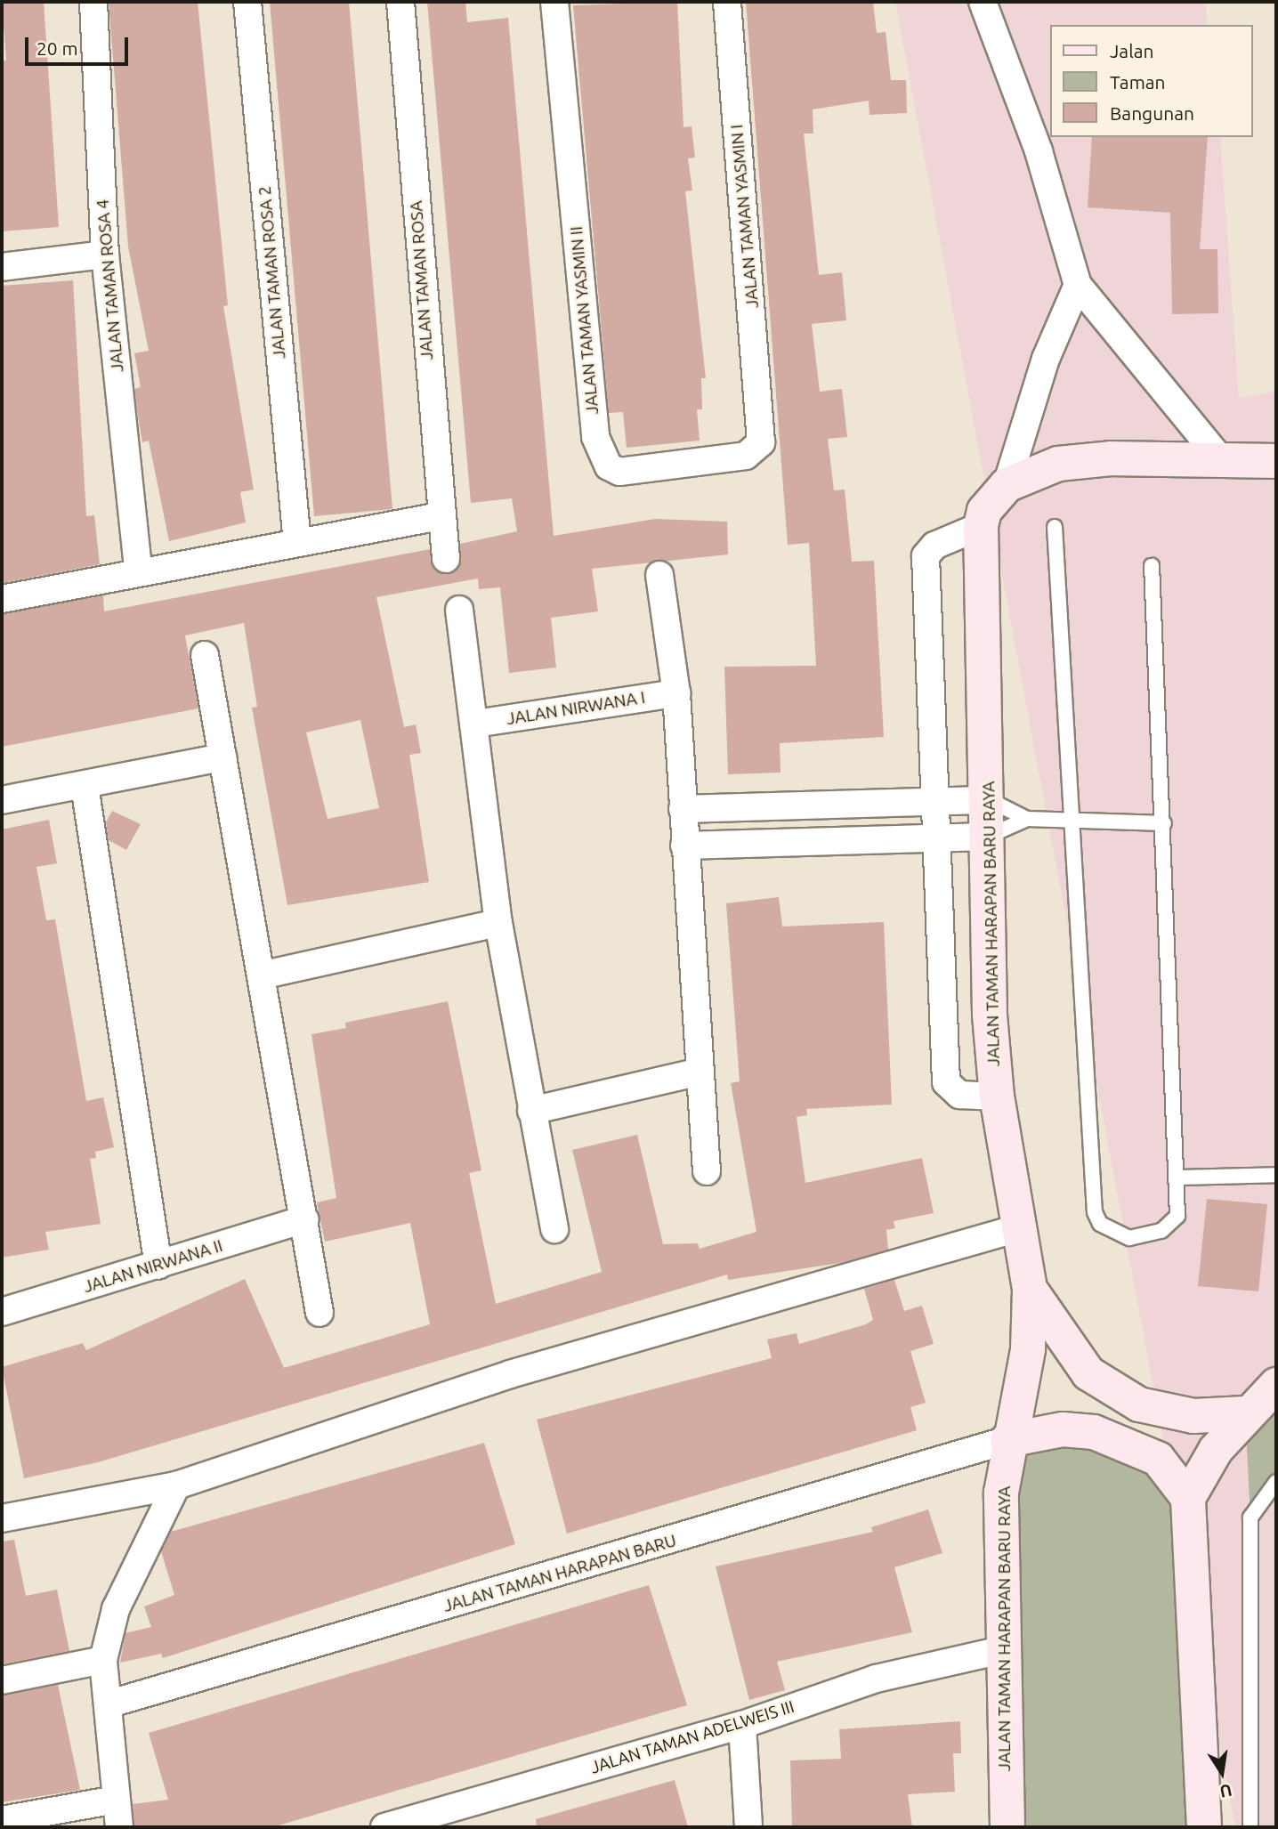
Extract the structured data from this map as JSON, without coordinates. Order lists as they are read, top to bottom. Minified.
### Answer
{"streets":{"street":["JALAN TAMAN YASMIN I","JALAN TAMAN ROSA 2","JALAN TAMAN ROSA","JALAN TAMAN ROSA 4","JALAN TAMAN YASMIN II","JALAN NIRWANA I","JALAN TAMAN HARAPAN BARU RAYA","JALAN NIRWANA II","JALAN TAMAN HARAPAN BARU","JALAN TAMAN ADELWEIS III"]},"crossings":[["JALAN TAMAN YASMIN I","JALAN TAMAN YASMIN II"],["JALAN TAMAN HARAPAN BARU RAYA","JALAN TAMAN HARAPAN BARU"],["JALAN TAMAN HARAPAN BARU RAYA","JALAN TAMAN ADELWEIS III"]],"legend":["Jalan","Taman","Bangunan"],"scale_bar":"20 m","north":"bottom"}
